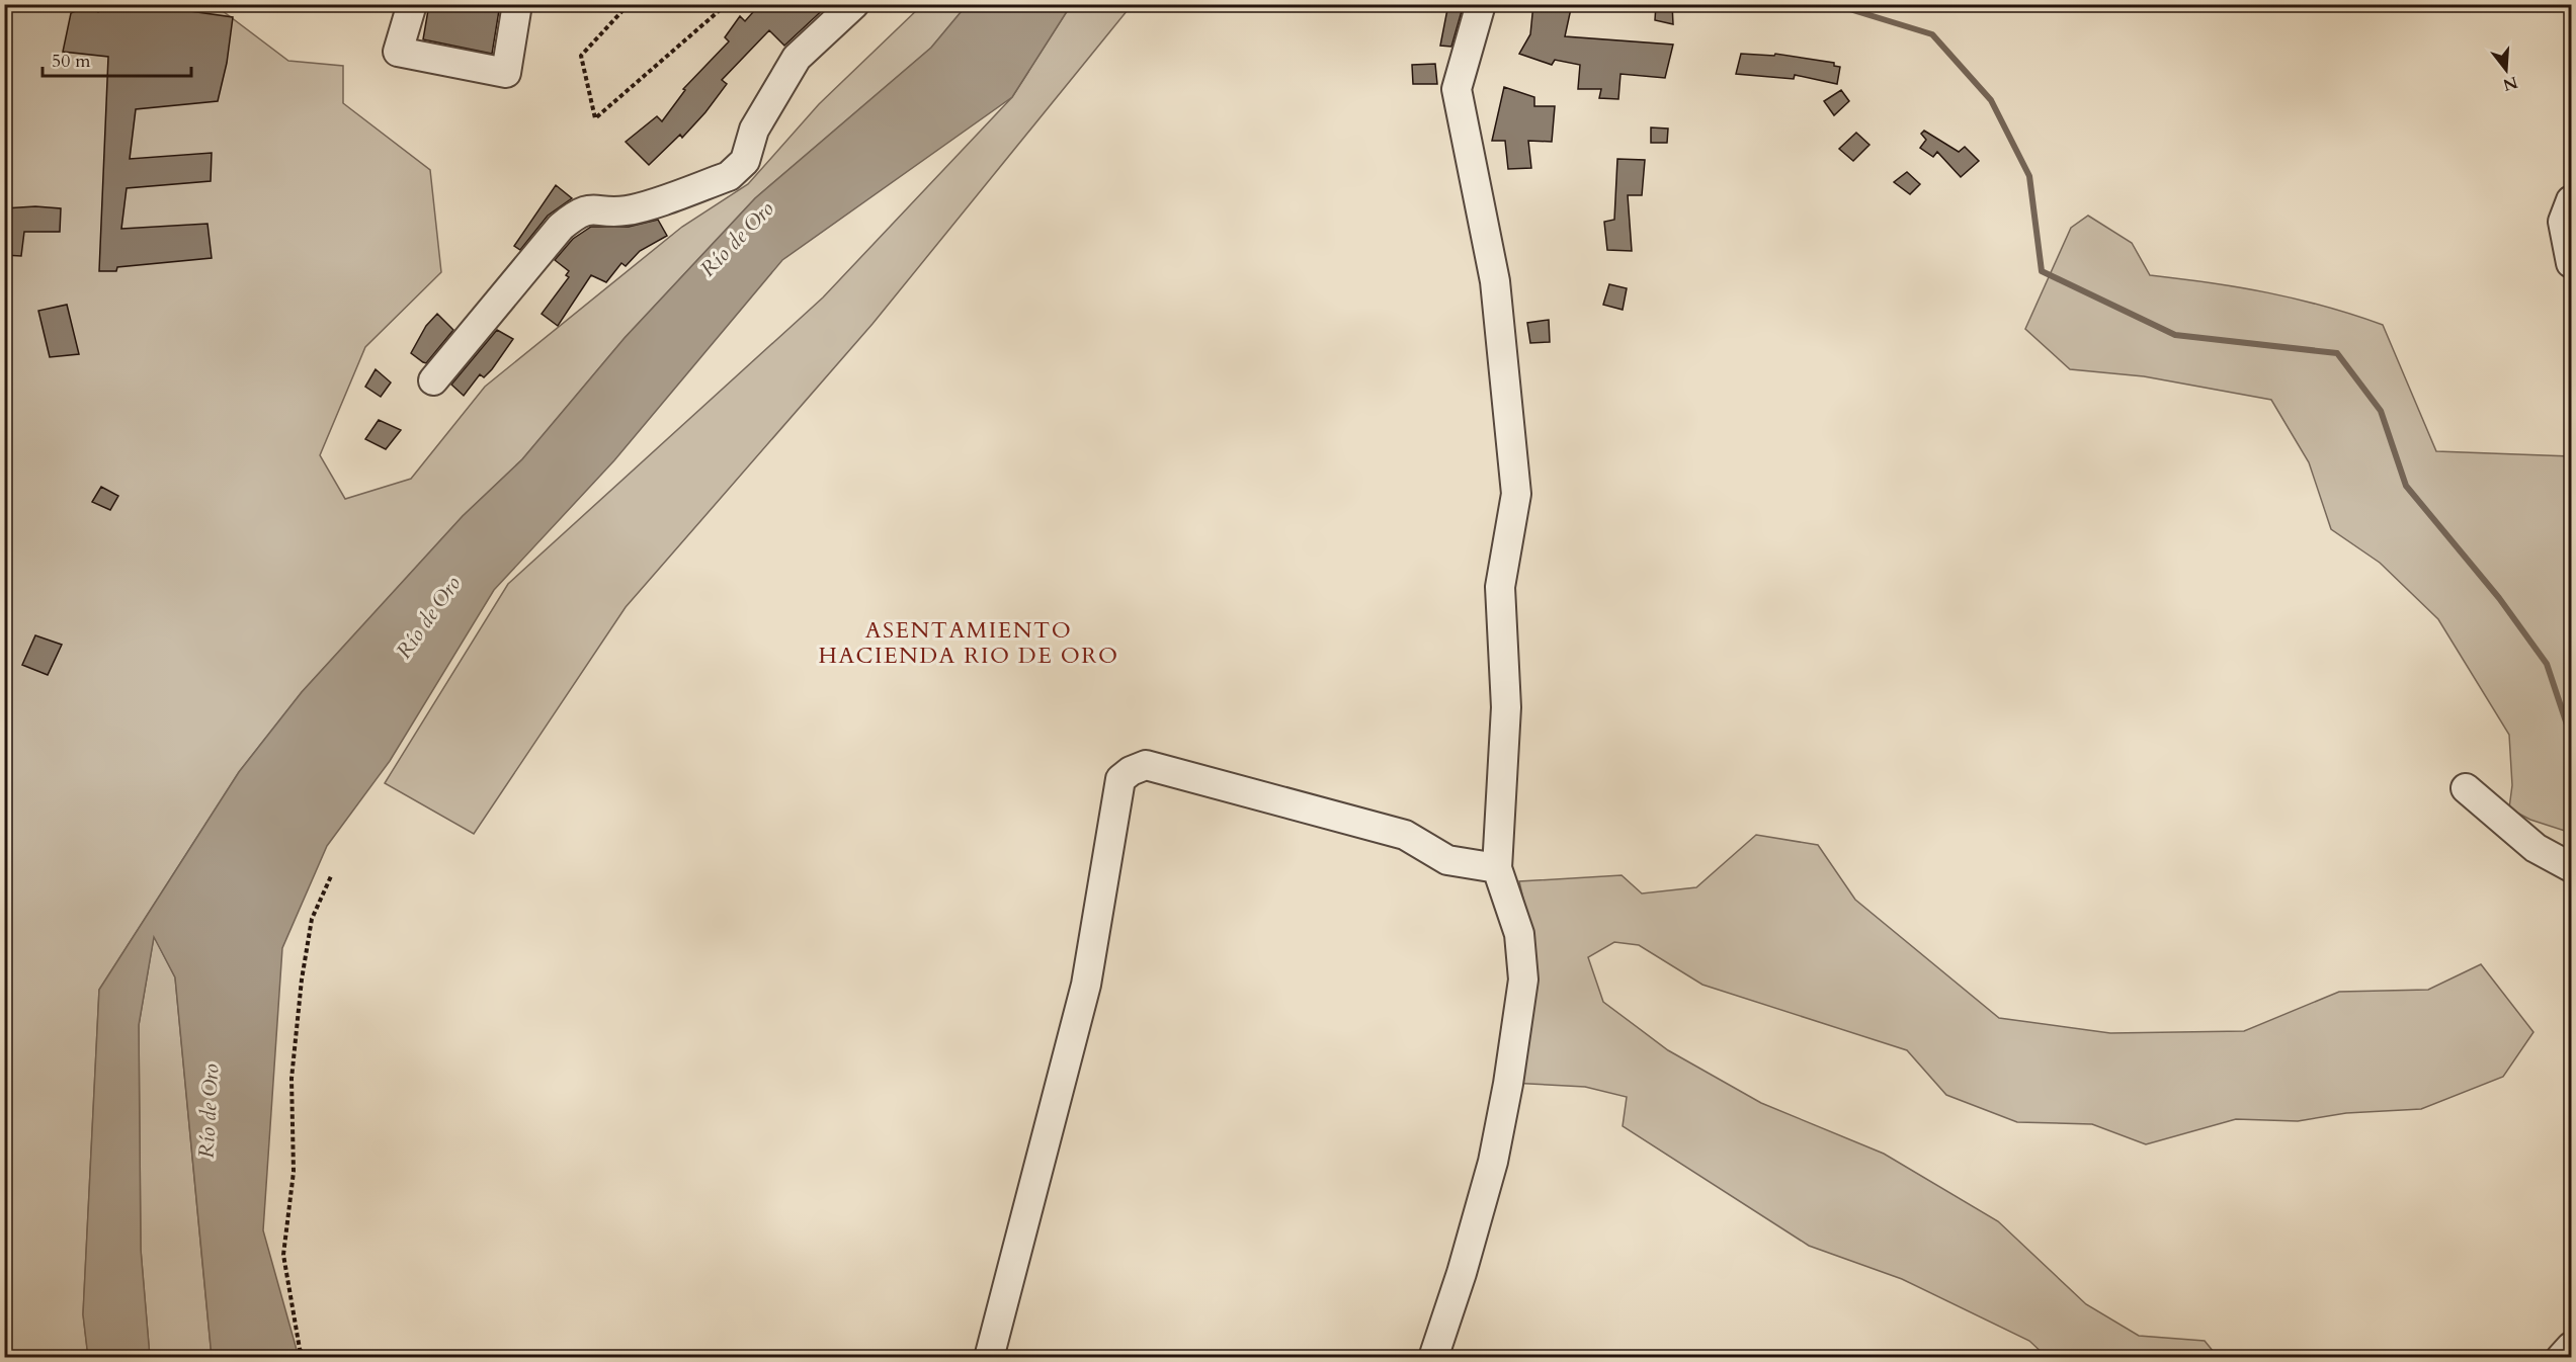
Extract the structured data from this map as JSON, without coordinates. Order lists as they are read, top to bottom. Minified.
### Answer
{"districts":["ASENTAMIENTO HACIENDA RIO DE ORO"],"water":["Río de Oro"],"scale_bar":"50 m","north":"bottom"}
